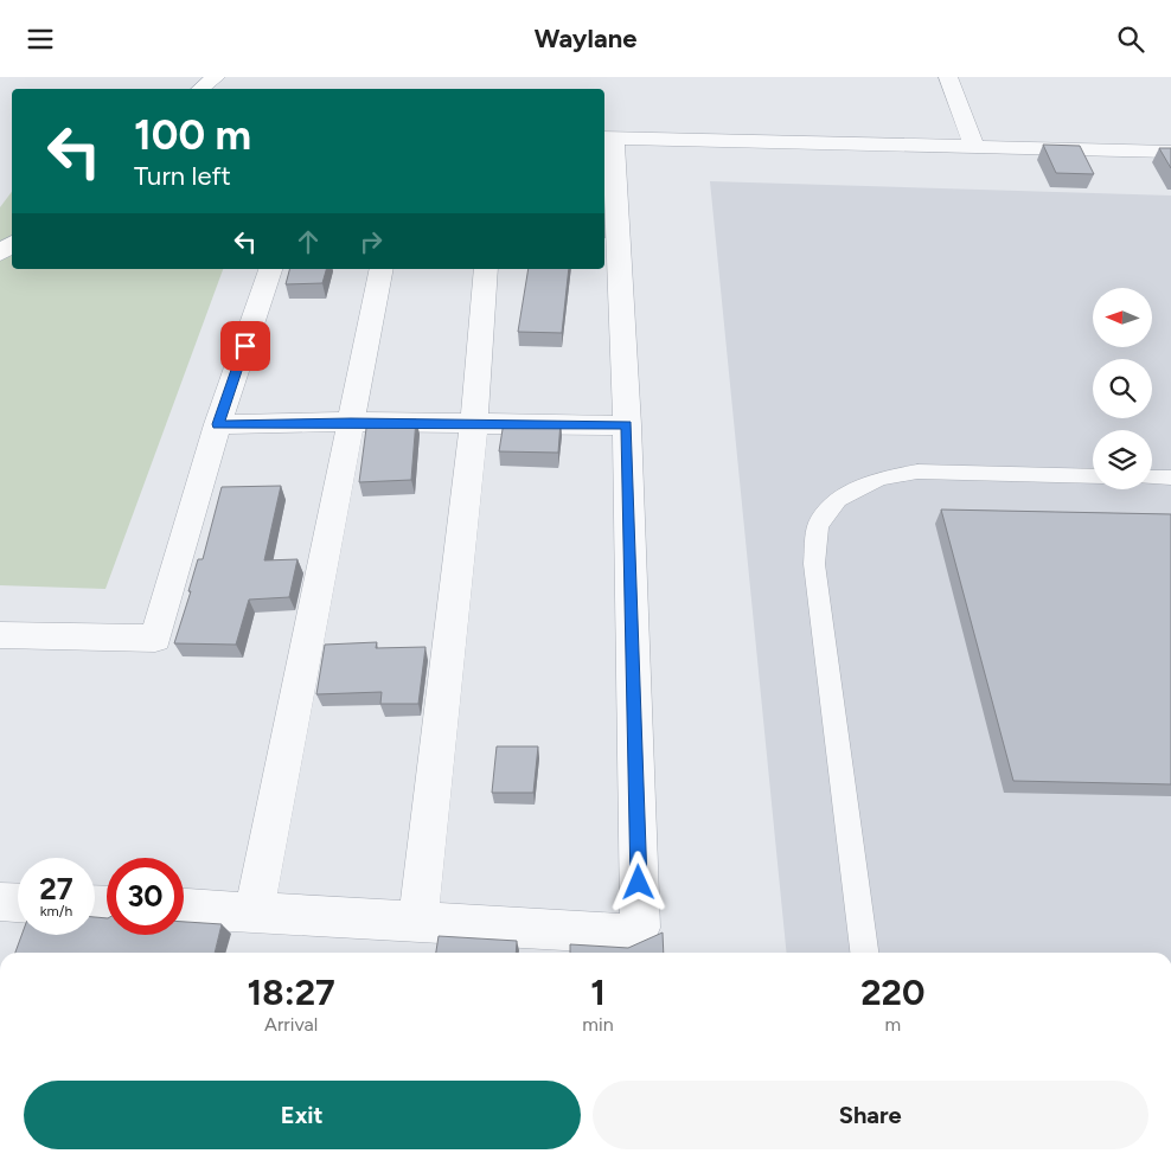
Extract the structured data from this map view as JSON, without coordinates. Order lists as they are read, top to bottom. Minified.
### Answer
{"north":"left","page":{"header":"Waylane","turn":["100 m","Turn left"],"speed":"27 km/h","limit":"30","eta":["18:27","Arrival","1","min","220","m"],"buttons":["Exit","Share"]}}
